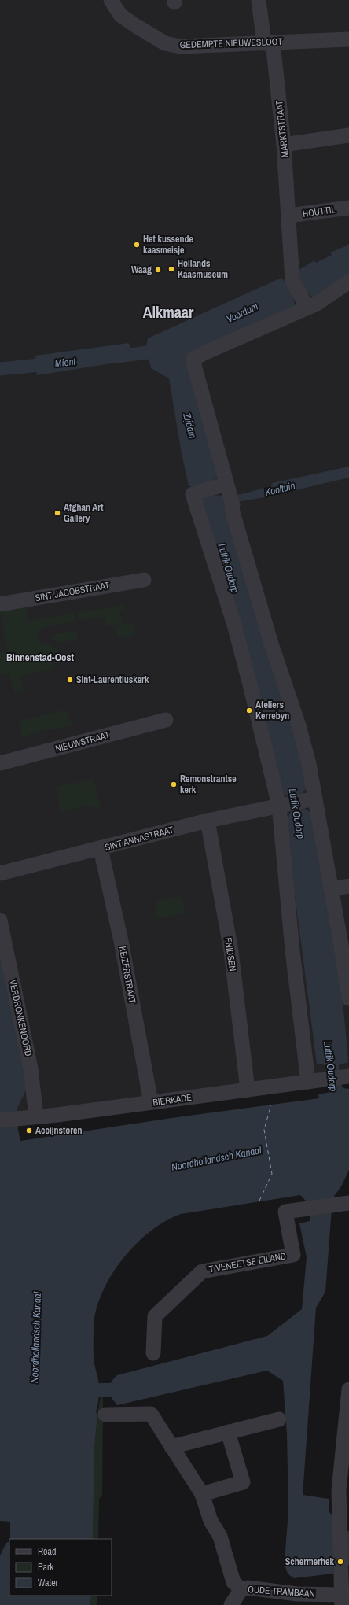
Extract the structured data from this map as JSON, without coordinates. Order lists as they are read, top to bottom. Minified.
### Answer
{"streets":{"street":["GEDEMPTE NIEUWESLOOT","MARKTSTRAAT","HOUTTIL","SINT JACOBSTRAAT","NIEUWSTRAAT","SINT ANNASTRAAT","FNIDSEN","KEIZERSTRAAT","VERDRONKENOORD","BIERKADE","'T VENEETSE EILAND","OUDE TRAMBAAN"]},"crossings":[["GEDEMPTE NIEUWESLOOT","MARKTSTRAAT"],["MARKTSTRAAT","HOUTTIL"],["SINT ANNASTRAAT","FNIDSEN"],["SINT ANNASTRAAT","KEIZERSTRAAT"],["FNIDSEN","BIERKADE"],["KEIZERSTRAAT","BIERKADE"],["VERDRONKENOORD","BIERKADE"]],"districts":["Alkmaar","Binnenstad-Oost"],"water":["Voordam","Mient","Zijdam","Kooltuin","Luttik Oudorp","Noordhollandsch Kanaal"],"places":["Het kussende kaasmeisje","Hollands Kaasmuseum","Waag","Afghan Art Gallery","Sint-Laurentiuskerk","Ateliers Kerrebyn","Remonstrantse kerk","Accijnstoren","Schermerhek"],"legend":["Road","Park","Water"]}
